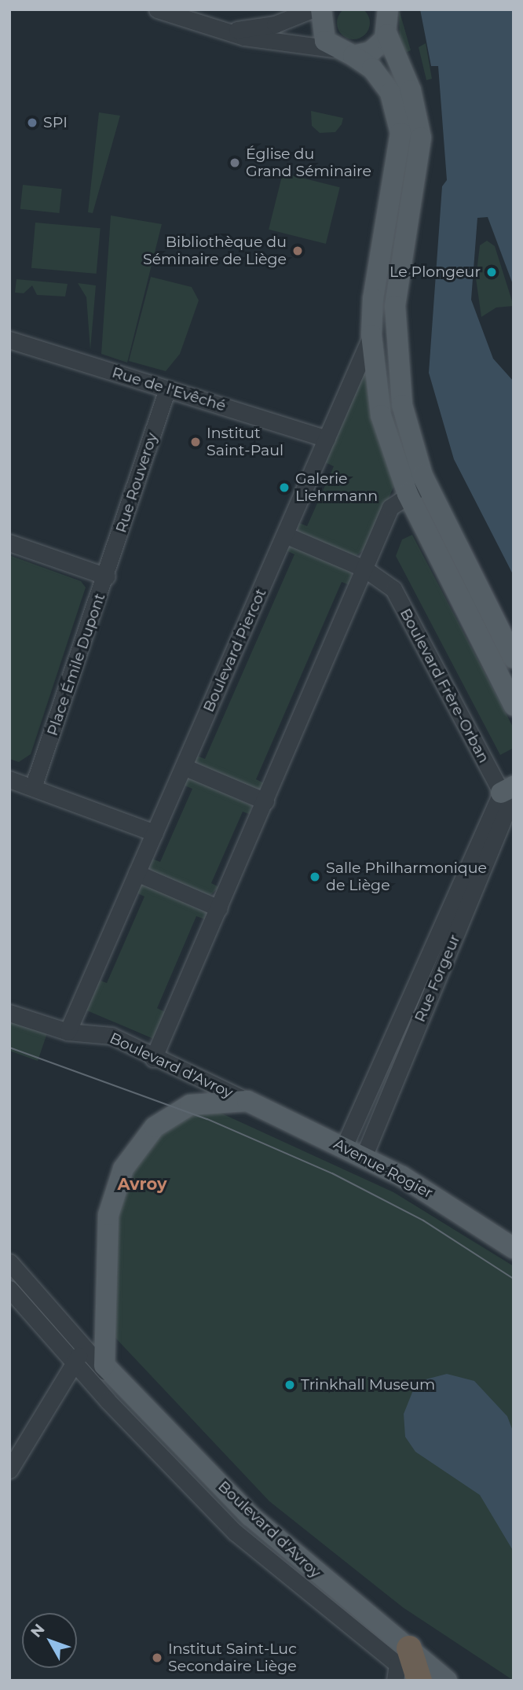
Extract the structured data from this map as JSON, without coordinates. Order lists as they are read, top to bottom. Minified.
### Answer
{"streets":{"main road":["Boulevard d'Avroy","Avenue Rogier"],"street":["Rue de l'Evêché","Rue Rouveroy","Boulevard Piercot","Place Émile Dupont","Boulevard Frère-Orban","Rue Forgeur"]},"crossings":[["Rue de l'Evêché","Rue Rouveroy"],["Rue de l'Evêché","Boulevard Piercot"],["Rue Rouveroy","Place Émile Dupont"],["Boulevard Piercot","Boulevard d'Avroy"],["Boulevard Frère-Orban","Rue Forgeur"],["Rue Forgeur","Avenue Rogier"],["Boulevard d'Avroy","Avenue Rogier"]],"districts":["Avroy"],"places":["SPI","Église du Grand Séminaire","Bibliothèque du Séminaire de Liège","Le Plongeur","Institut Saint-Paul","Galerie Liehrmann","Salle Philharmonique de Liège","Trinkhall Museum","Institut Saint-Luc Secondaire Liège"],"north":"top left"}
